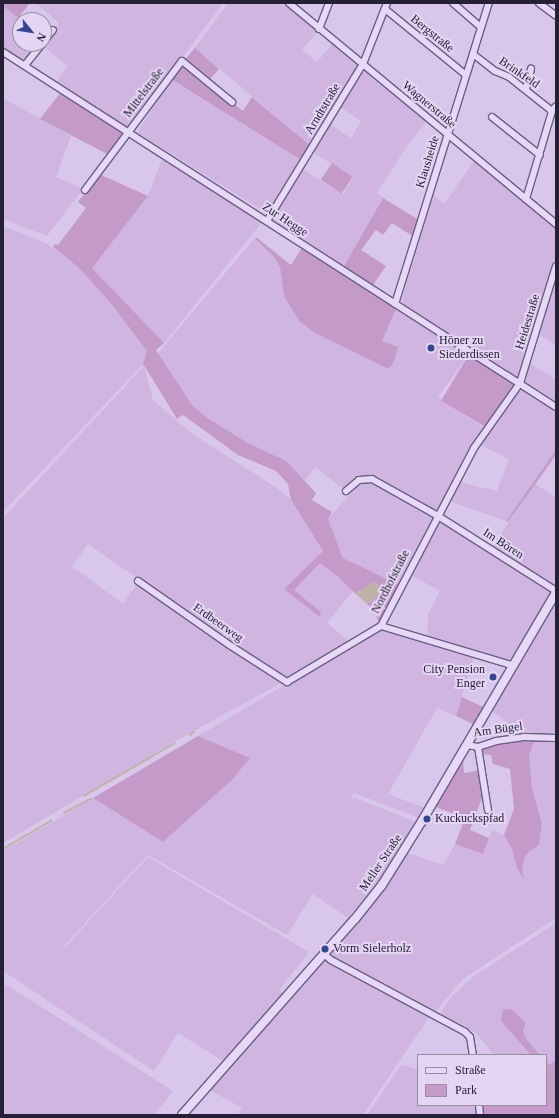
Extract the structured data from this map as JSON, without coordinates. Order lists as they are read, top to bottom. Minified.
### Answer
{"streets":{"main road":["Meller Straße"],"street":["Bergstraße","Brinkfeld","Mittelstraße","Wagnerstraße","Arndtstraße","Klausheide","Zur Hegge","Heidestraße","Im Bören","Nordhofstraße","Erdbeerweg","Am Bügel"]},"crossings":[["Bergstraße","Arndtstraße"],["Bergstraße","Klausheide"],["Brinkfeld","Wagnerstraße"],["Brinkfeld","Klausheide"],["Mittelstraße","Zur Hegge"],["Wagnerstraße","Arndtstraße"],["Wagnerstraße","Klausheide"],["Arndtstraße","Zur Hegge"],["Klausheide","Zur Hegge"],["Zur Hegge","Heidestraße"],["Zur Hegge","Nordhofstraße"],["Heidestraße","Nordhofstraße"],["Im Bören","Nordhofstraße"],["Im Bören","Meller Straße"],["Nordhofstraße","Erdbeerweg"],["Am Bügel","Meller Straße"]],"places":["Höner zu Siederdissen","City Pension Enger","Kuckuckspfad","Vorm Sielerholz"],"legend":["Straße","Park"],"north":"bottom right"}
